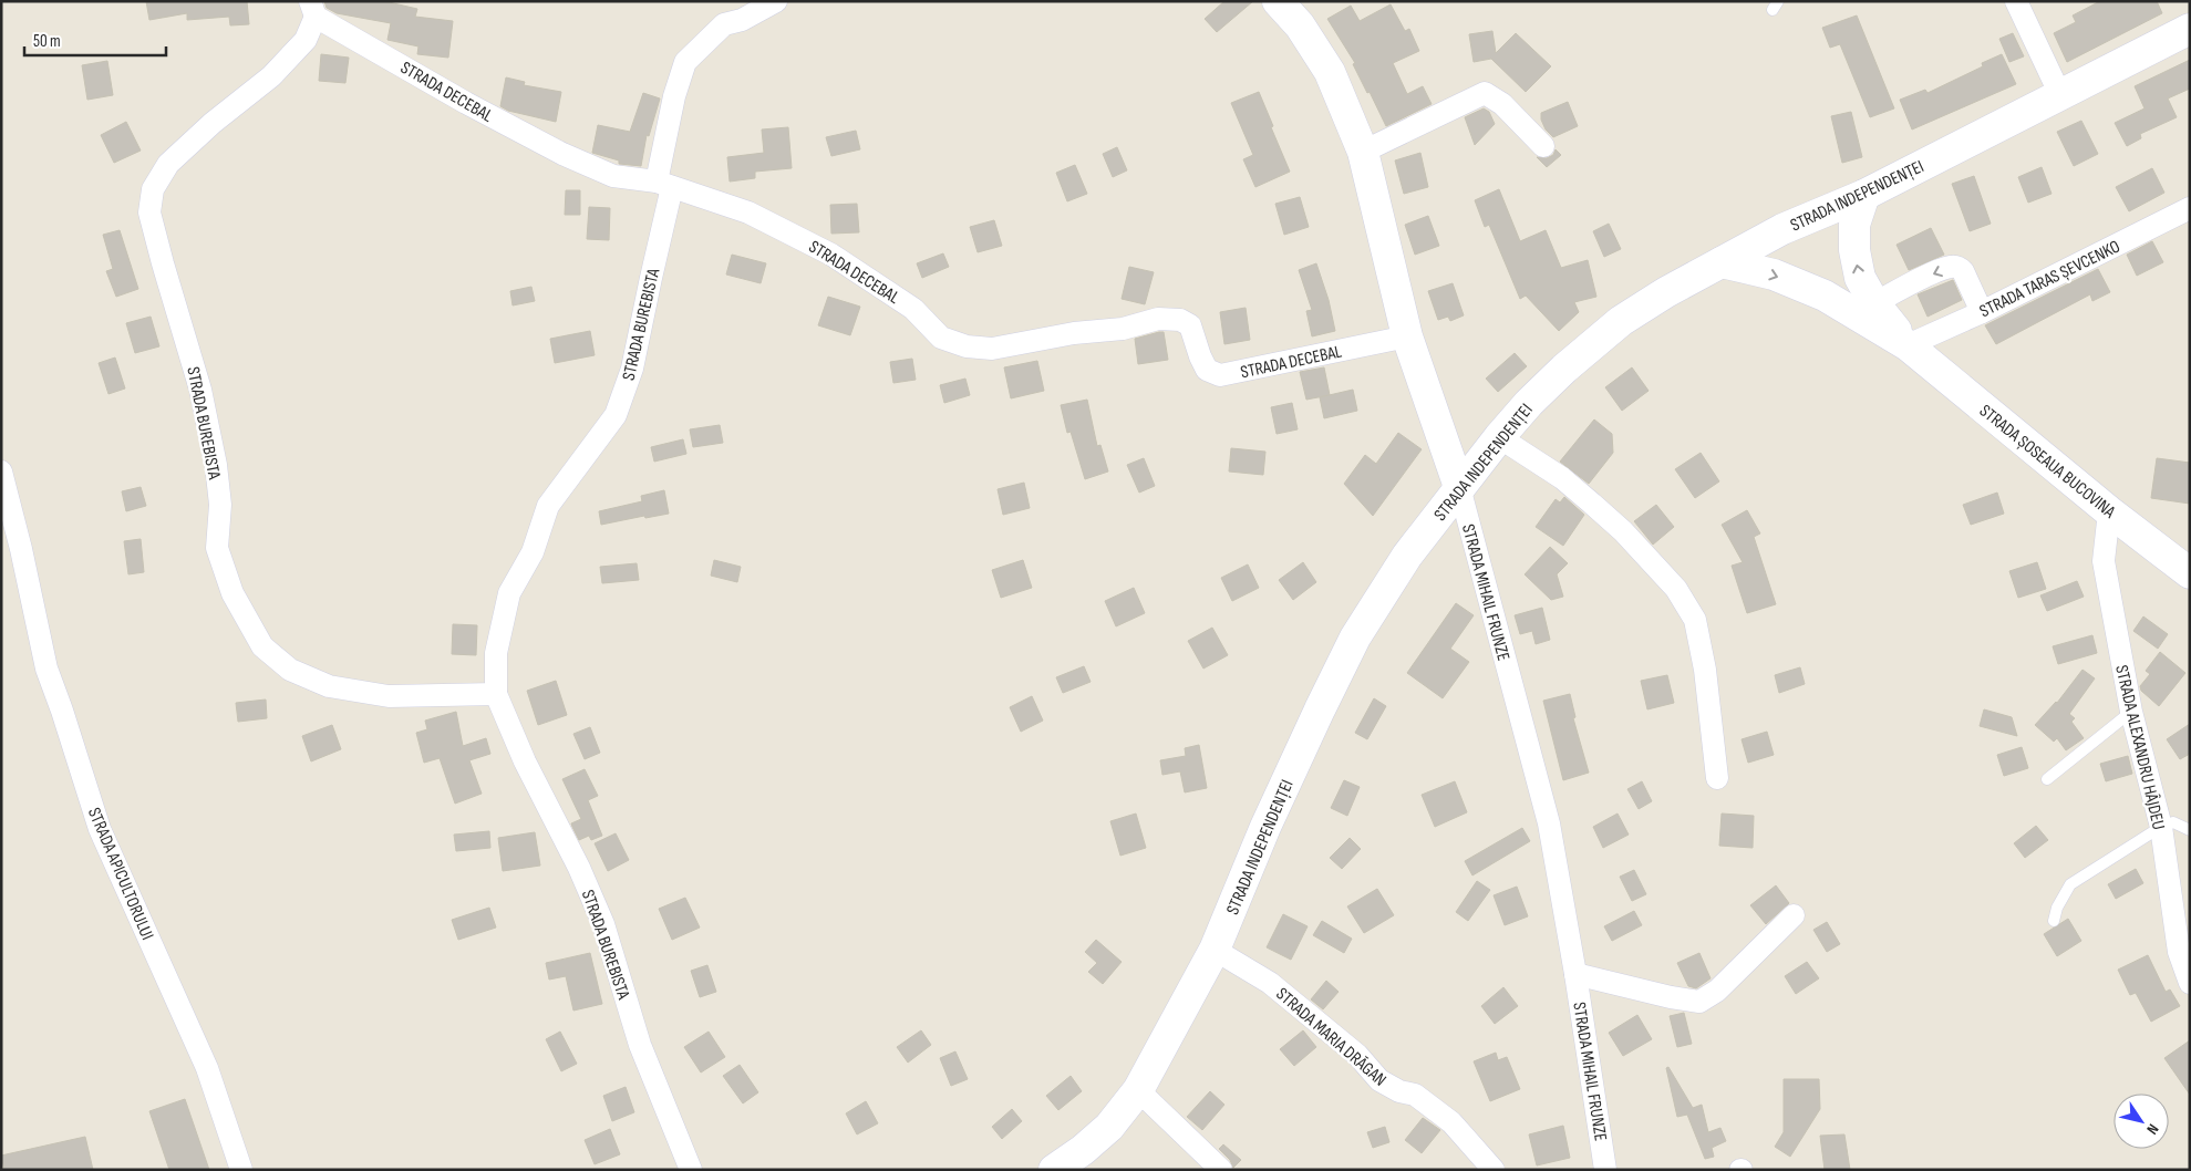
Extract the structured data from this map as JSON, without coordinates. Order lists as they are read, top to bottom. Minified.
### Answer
{"streets":{"main road":["STRADA INDEPENDENȚEI","STRADA ȘOSEAUA BUCOVINA","STRADA MIHAIL FRUNZE"],"street":["STRADA DECEBAL","STRADA TARAS ȘEVCENKO","STRADA BUREBISTA","STRADA ALEXANDRU HÂJDEU","STRADA APICULTORULUI","STRADA MARIA DRĂGAN"]},"crossings":[["STRADA DECEBAL","STRADA BUREBISTA"],["STRADA DECEBAL","STRADA MIHAIL FRUNZE"],["STRADA INDEPENDENȚEI","STRADA ȘOSEAUA BUCOVINA"],["STRADA INDEPENDENȚEI","STRADA MIHAIL FRUNZE"],["STRADA INDEPENDENȚEI","STRADA MARIA DRĂGAN"],["STRADA TARAS ȘEVCENKO","STRADA ȘOSEAUA BUCOVINA"],["STRADA ȘOSEAUA BUCOVINA","STRADA ALEXANDRU HÂJDEU"]],"scale_bar":"50 m","north":"bottom right"}
